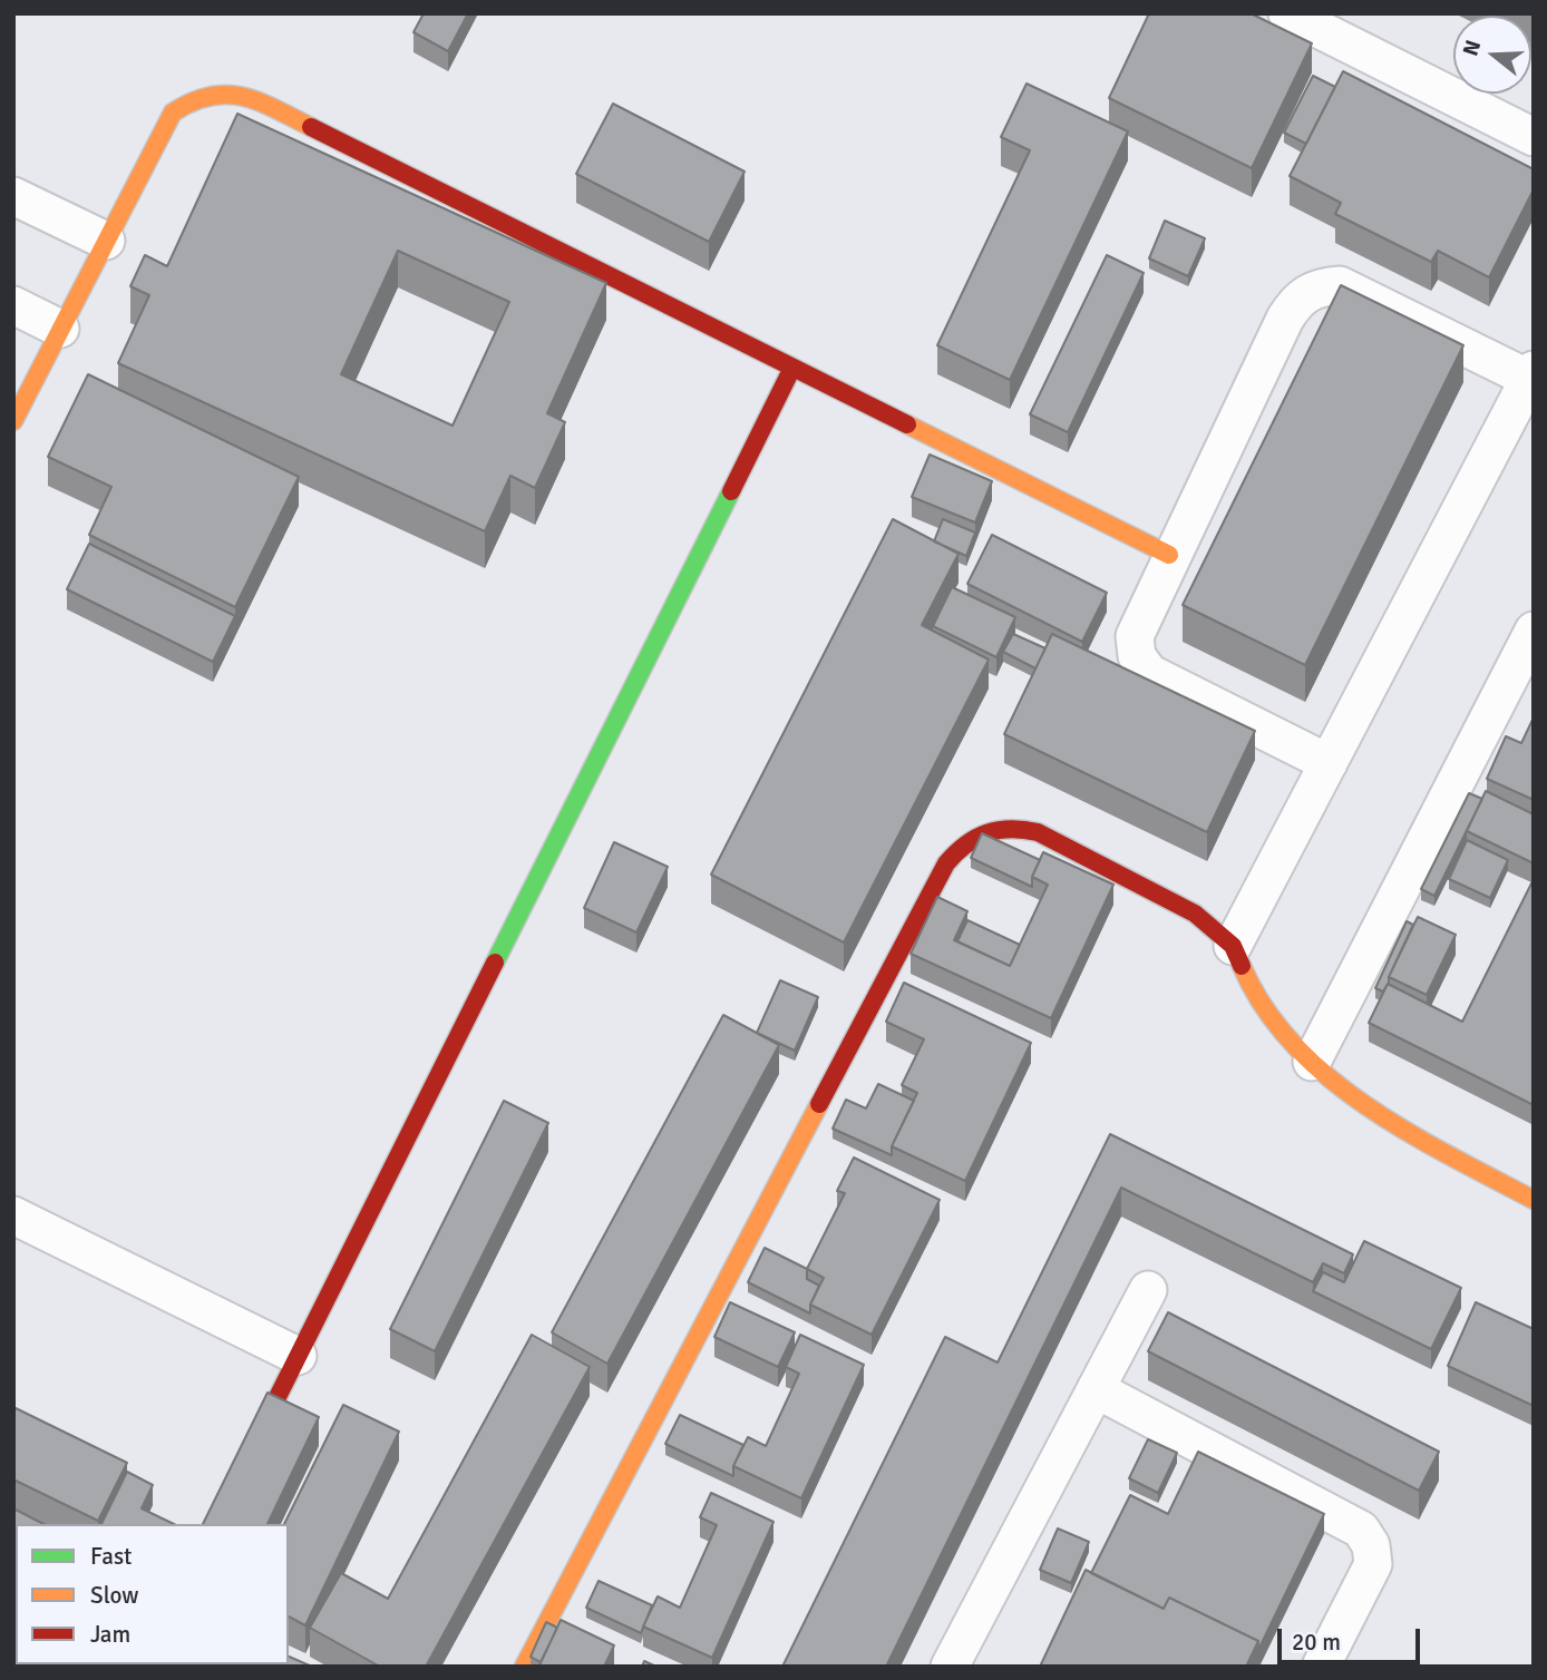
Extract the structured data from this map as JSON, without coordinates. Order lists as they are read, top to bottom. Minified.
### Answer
{"legend":["Fast","Slow","Jam"],"scale_bar":"20 m","north":"left"}
